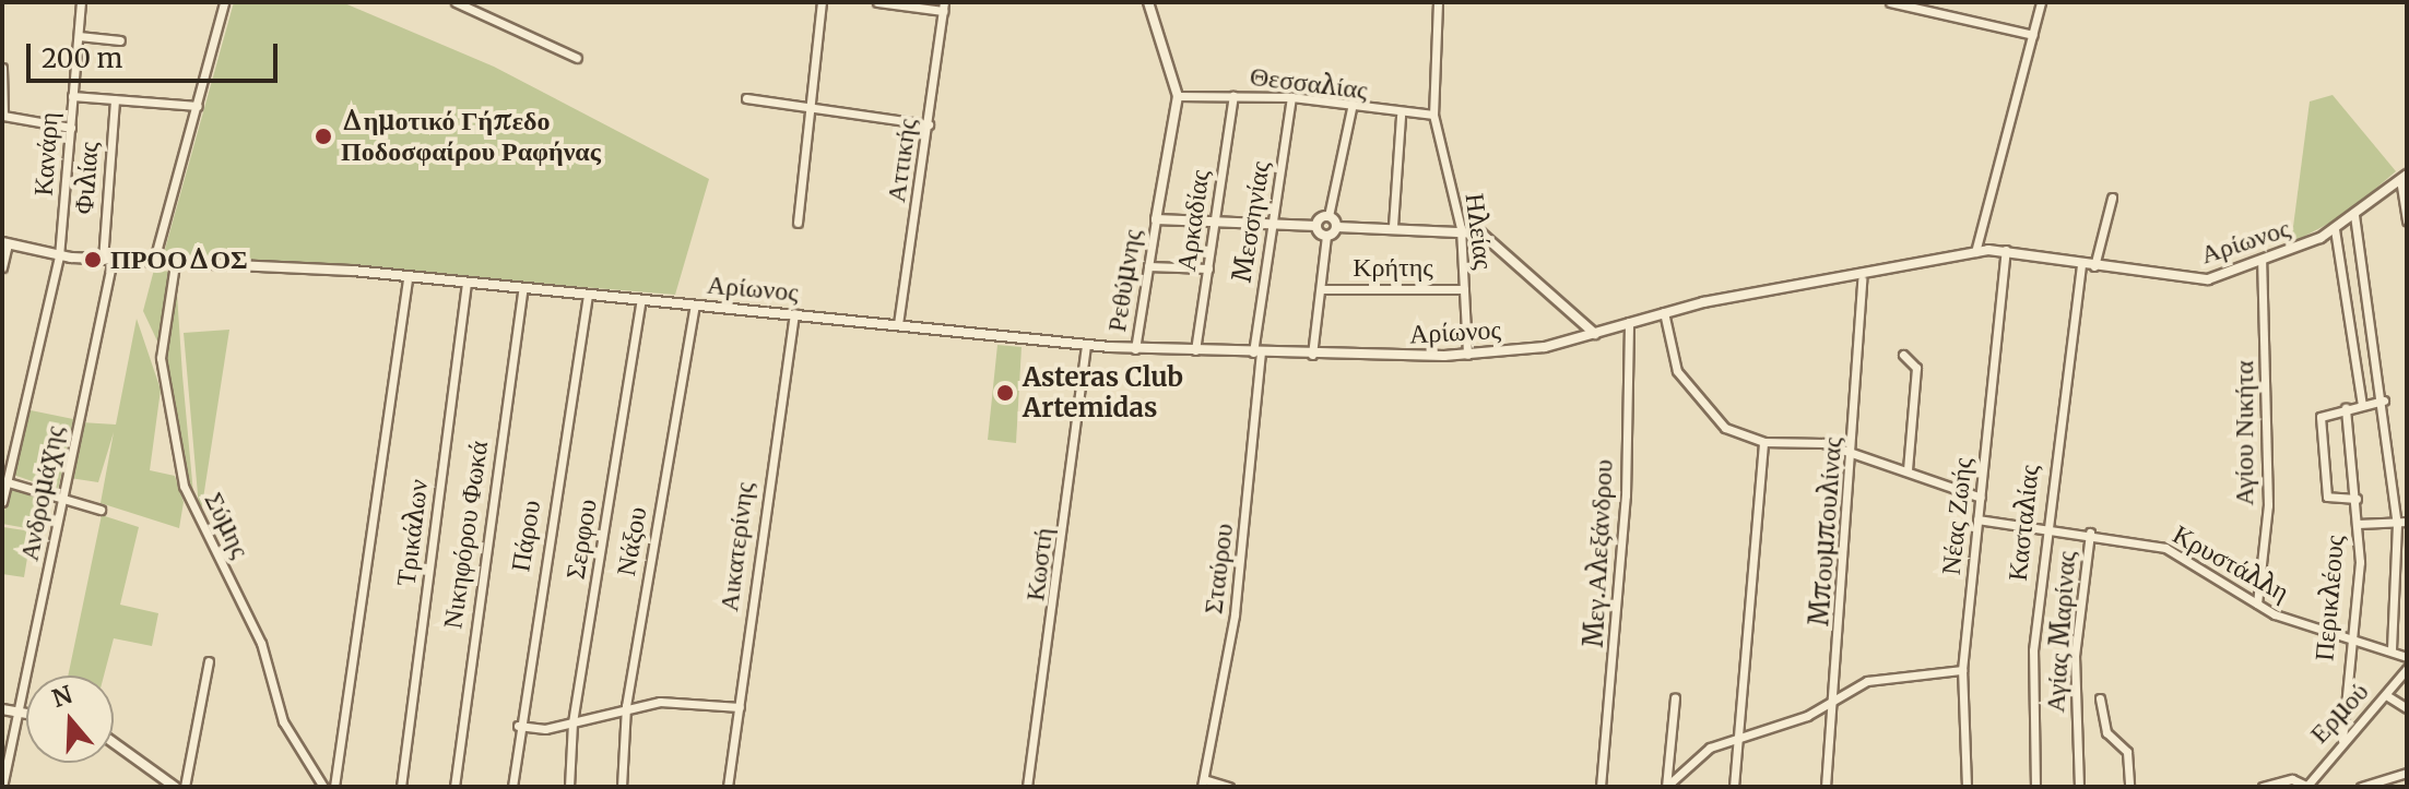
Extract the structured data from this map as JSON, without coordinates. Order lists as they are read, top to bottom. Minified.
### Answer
{"streets":{"street":["Θεσσαλίας","Κανάρη","Αττικής","Φιλίας","Αρκαδίας","Μεσσηνίας","Ηλείας","Αρίωνος","Κρήτης","Ρεθύμνης","Αγίου Νικήτα","Ανδρομάχης","Νέας Ζωής","Κασταλίας","Σύμης","Μπουμπουλίνας","Τρικάλων","Νικηφόρου Φωκά","Πάρου","Σερφου","Νάξου","Αικατερίνης","Μεγ.Αλεξάνδρου","Κρυστάλλη","Κωστή","Σταύρου","Περικλέους","Αγίας Μαρίνας","Ερμού"]},"crossings":[["Θεσσαλίας","Αρκαδίας"],["Θεσσαλίας","Μεσσηνίας"],["Θεσσαλίας","Ηλείας"],["Κανάρη","Αρίωνος"],["Αττικής","Αρίωνος"],["Φιλίας","Αρίωνος"],["Φιλίας","Ανδρομάχης"],["Αρκαδίας","Αρίωνος"],["Μεσσηνίας","Αρίωνος"],["Μεσσηνίας","Σταύρου"],["Ηλείας","Αρίωνος"],["Ηλείας","Κρήτης"],["Αρίωνος","Ρεθύμνης"],["Αρίωνος","Αγίου Νικήτα"],["Αρίωνος","Ανδρομάχης"],["Αρίωνος","Νέας Ζωής"],["Αρίωνος","Κασταλίας"],["Αρίωνος","Σύμης"],["Αρίωνος","Μπουμπουλίνας"],["Αρίωνος","Τρικάλων"],["Αρίωνος","Νικηφόρου Φωκά"],["Αρίωνος","Πάρου"],["Αρίωνος","Σερφου"],["Αρίωνος","Νάξου"],["Αρίωνος","Αικατερίνης"],["Αρίωνος","Μεγ.Αλεξάνδρου"],["Αρίωνος","Κωστή"],["Αρίωνος","Σταύρου"],["Αγίου Νικήτα","Κρυστάλλη"],["Νέας Ζωής","Κρυστάλλη"],["Κασταλίας","Κρυστάλλη"],["Κρυστάλλη","Περικλέους"],["Κρυστάλλη","Αγίας Μαρίνας"],["Περικλέους","Ερμού"]],"places":["Δημοτικό Γήπεδο Ποδοσφαίρου Ραφήνας","ΠΡΟΟΔΟΣ","Asteras Club Artemidas"],"scale_bar":"200 m","north":"top"}
